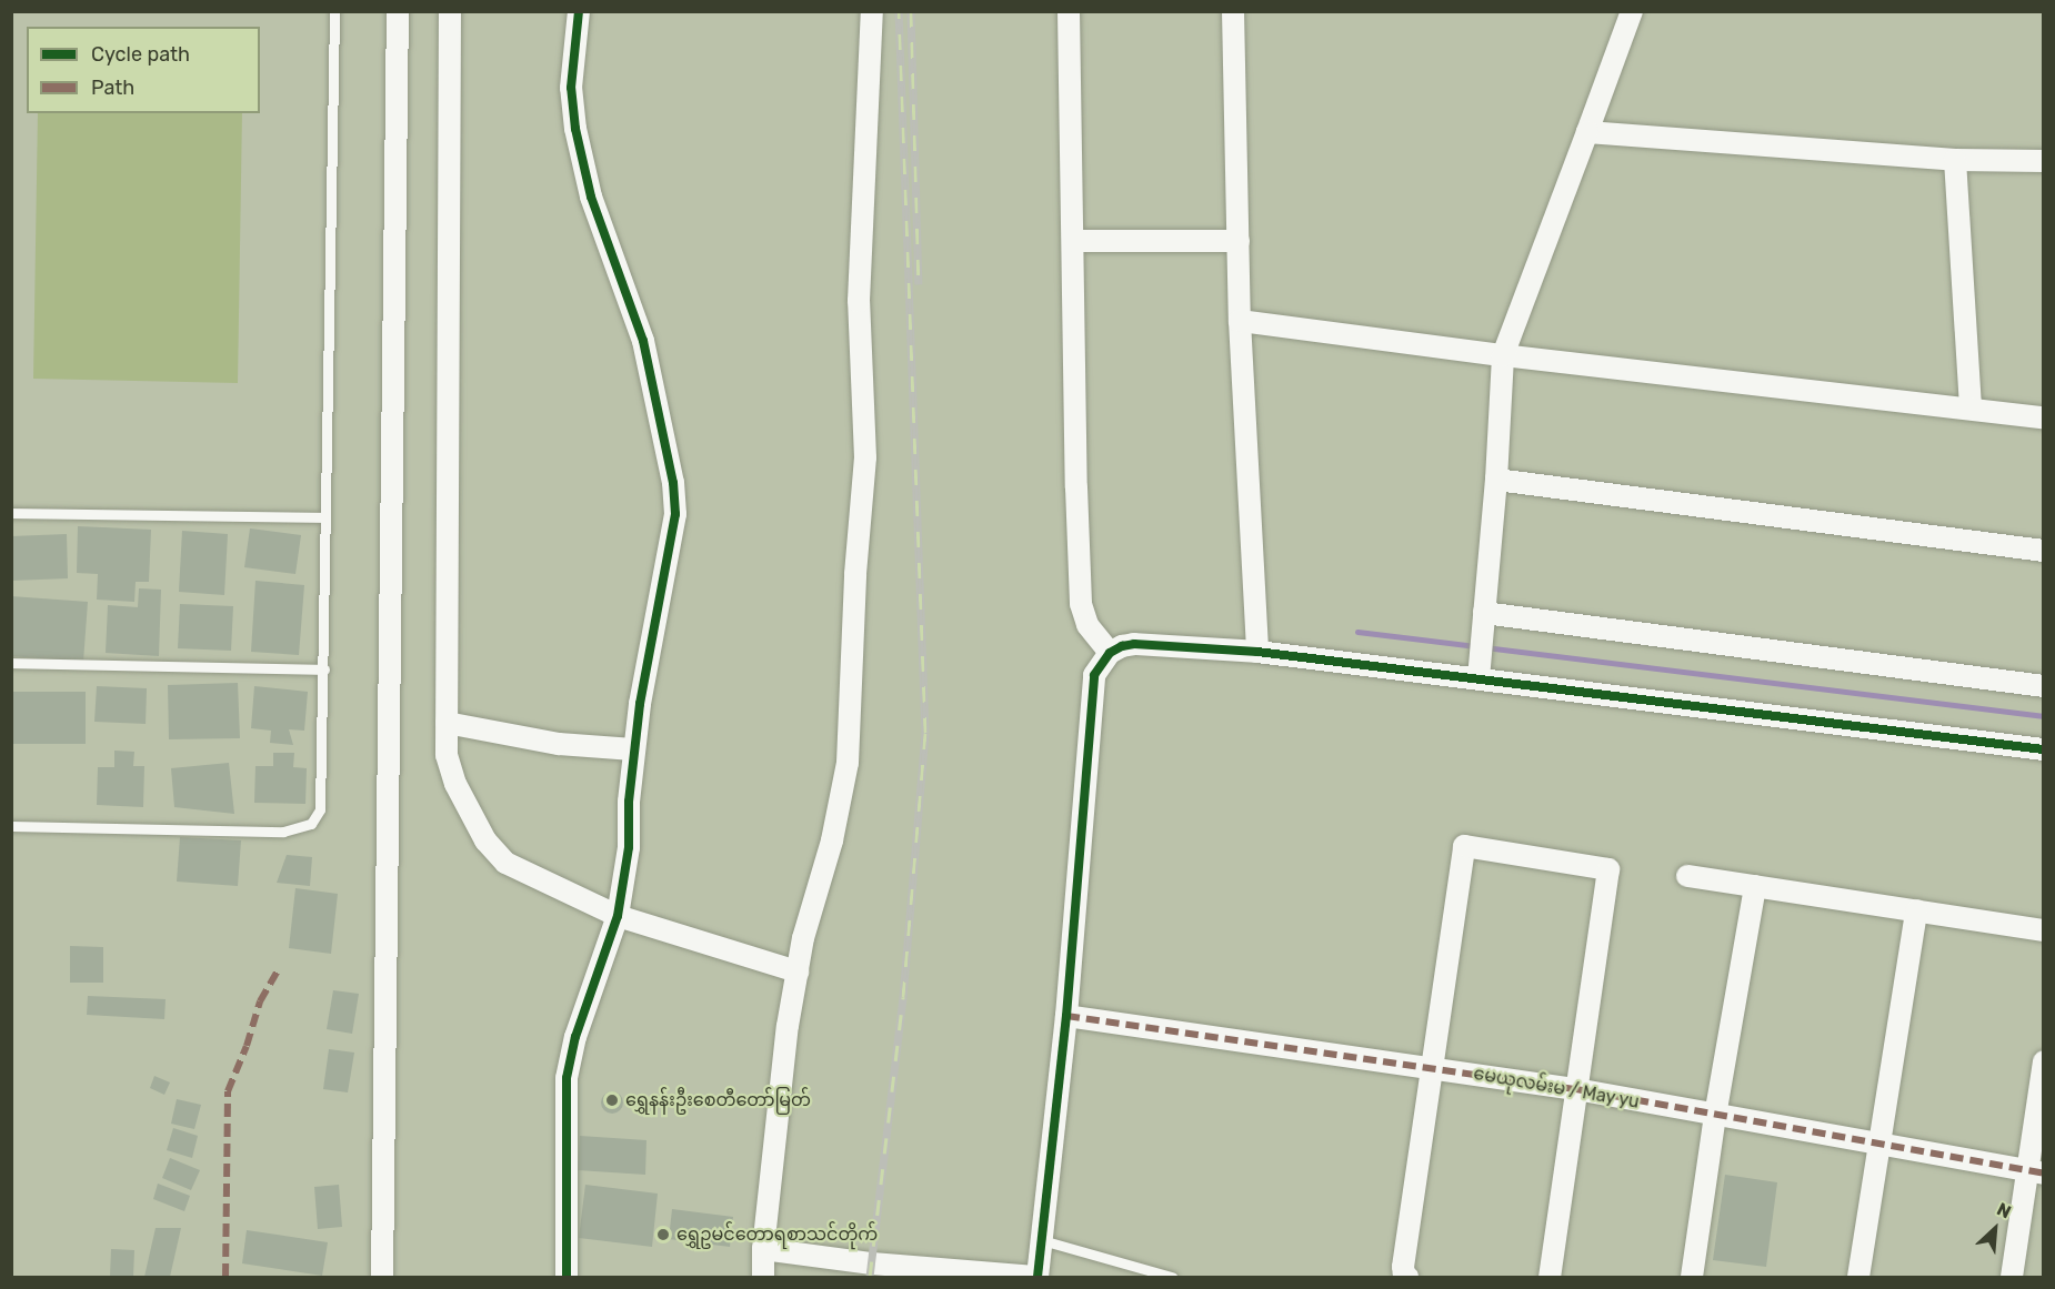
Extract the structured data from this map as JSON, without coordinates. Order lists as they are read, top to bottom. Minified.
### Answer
{"streets":{"street":["မေယုလမ်းမ / May yu"]},"places":["ရွှေနန်းဦးစေတီတော်မြတ်","ရွှေဥမင်တောရစာသင်တိုက်"],"legend":["Cycle path","Path"],"north":"top right"}
